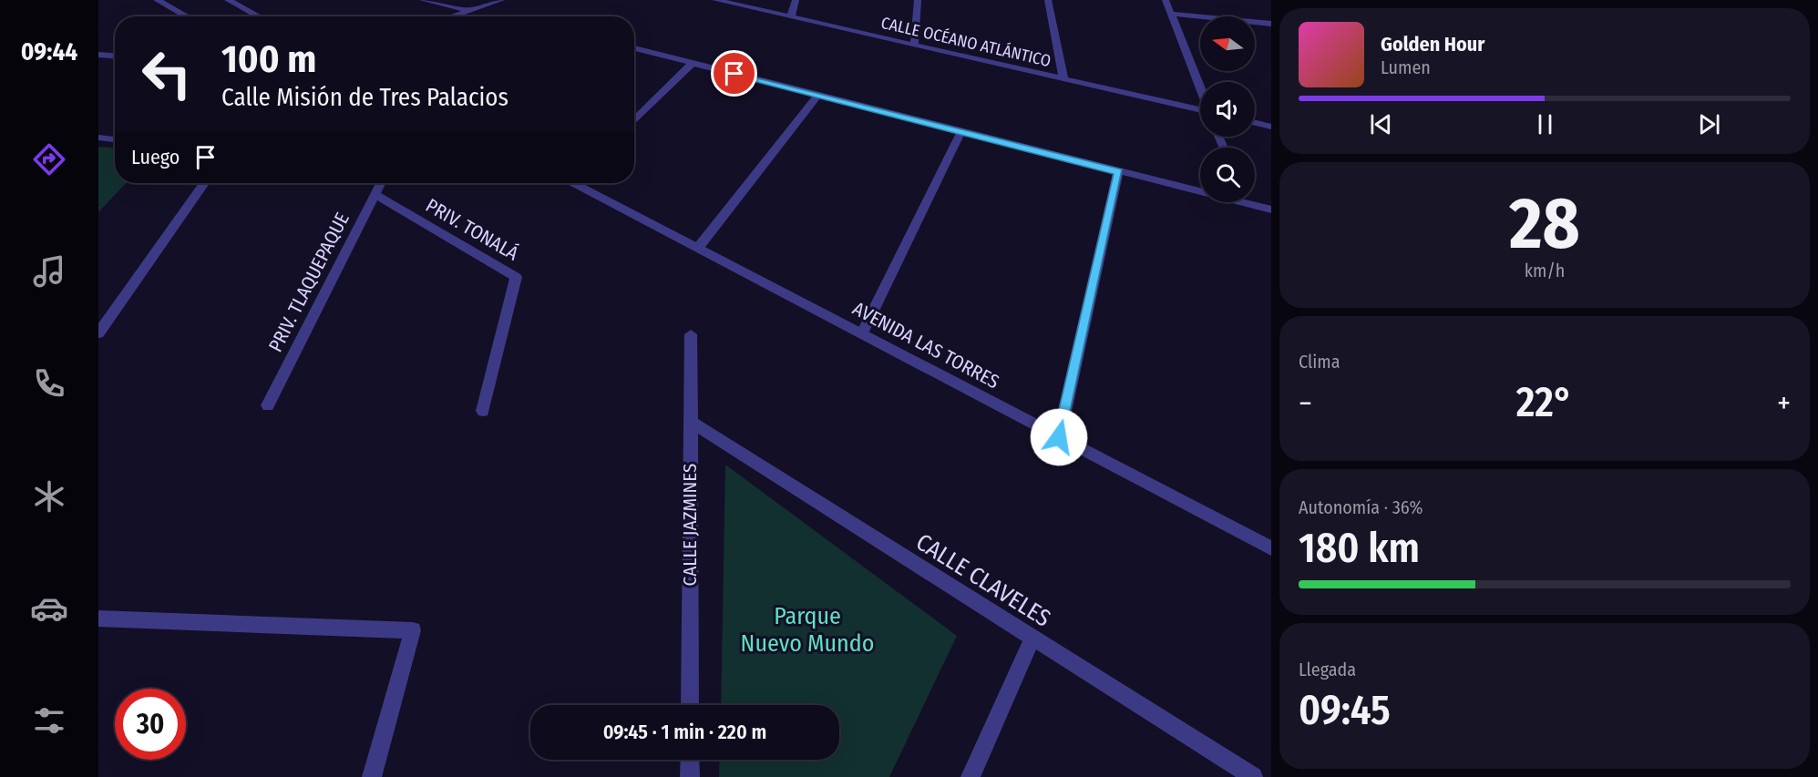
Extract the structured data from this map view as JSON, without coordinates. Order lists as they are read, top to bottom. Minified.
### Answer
{"streets":{"street":["CALLE OCÉANO ATLÁNTICO","PRIV. TONALÁ","PRIV. TLAQUEPAQUE","AVENIDA LAS TORRES","CALLE JAZMINES","CALLE CLAVELES"]},"crossings":[["PRIV. TONALÁ","PRIV. TLAQUEPAQUE"],["CALLE JAZMINES","CALLE CLAVELES"]],"parks":["Parque Nuevo Mundo"],"north":"left","page":{"tabs":"09:44","turn":["100 m","Calle Misión de Tres Palacios"],"song":["Golden Hour","Lumen"],"then":"Luego","tile":[["28","km/h"],"Clima",["Autonomía · 36%","180 km"],["Llegada","09:45"]],"heat":["−","22°","+"],"limit":"30","trip":"09:45 · 1 min · 220 m"}}
